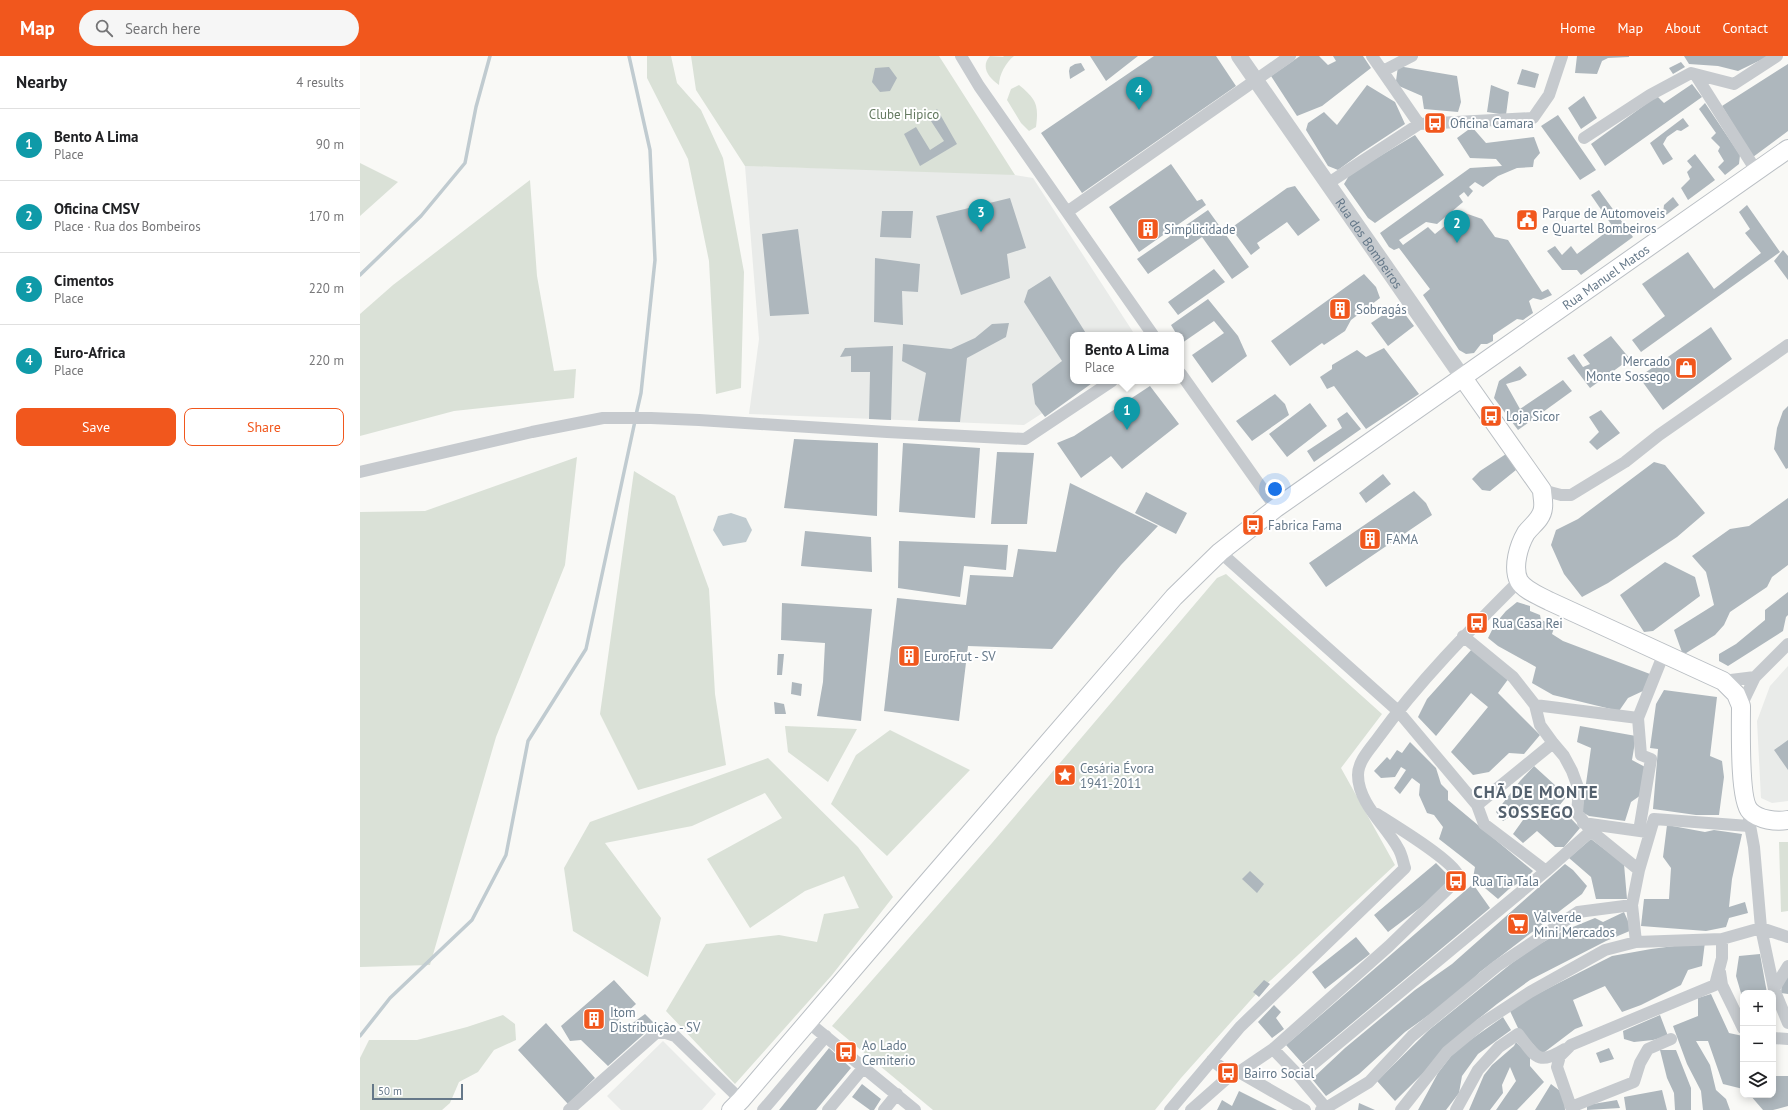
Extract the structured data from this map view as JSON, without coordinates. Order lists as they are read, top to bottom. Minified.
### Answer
{"streets":{"main road":["Rua dos Bombeiros","Rua Manuel Matos"]},"crossings":[["Rua dos Bombeiros","Rua Manuel Matos"]],"districts":["CHÃ DE MONTE SOSSEGO"],"parks":["Clube Hipico"],"places":{"bus stop":["Oficina Camara","Loja Sicor","Fabrica Fama","Rua Casa Rei","Rua Tia Tala","Ao Lado Cemiterio","Bairro Social"],"public building":["Parque de Automoveis e Quartel Bombeiros"],"building":["Simplicidade","Sobragás","FAMA","EuroFrut - SV","Itom Distribuição - SV"],"shop":["Mercado Monte Sossego"],"place":["Cesária Évora 1941-2011"],"supermarket":["Valverde Mini Mercados"]},"scale_bar":"50 m","page":{"header":"Map","search":"Search here","nav":["Home","Map","About","Contact"],"heading":["Nearby","4 results"],"pins":["4","3","2","1"],"list":[{"mark":"1","name":"Bento A Lima","note":"Place","value":"90 m"},{"mark":"2","name":"Oficina CMSV","note":"Place · Rua dos Bombeiros","value":"170 m"},{"mark":"3","name":"Cimentos","note":"Place","value":"220 m"},{"mark":"4","name":"Euro-Africa","note":"Place","value":"220 m"}],"popup":["Bento A Lima","Place"],"buttons":["Save","Share"],"map_buttons":["+","−"],"scale":"50 m"}}
